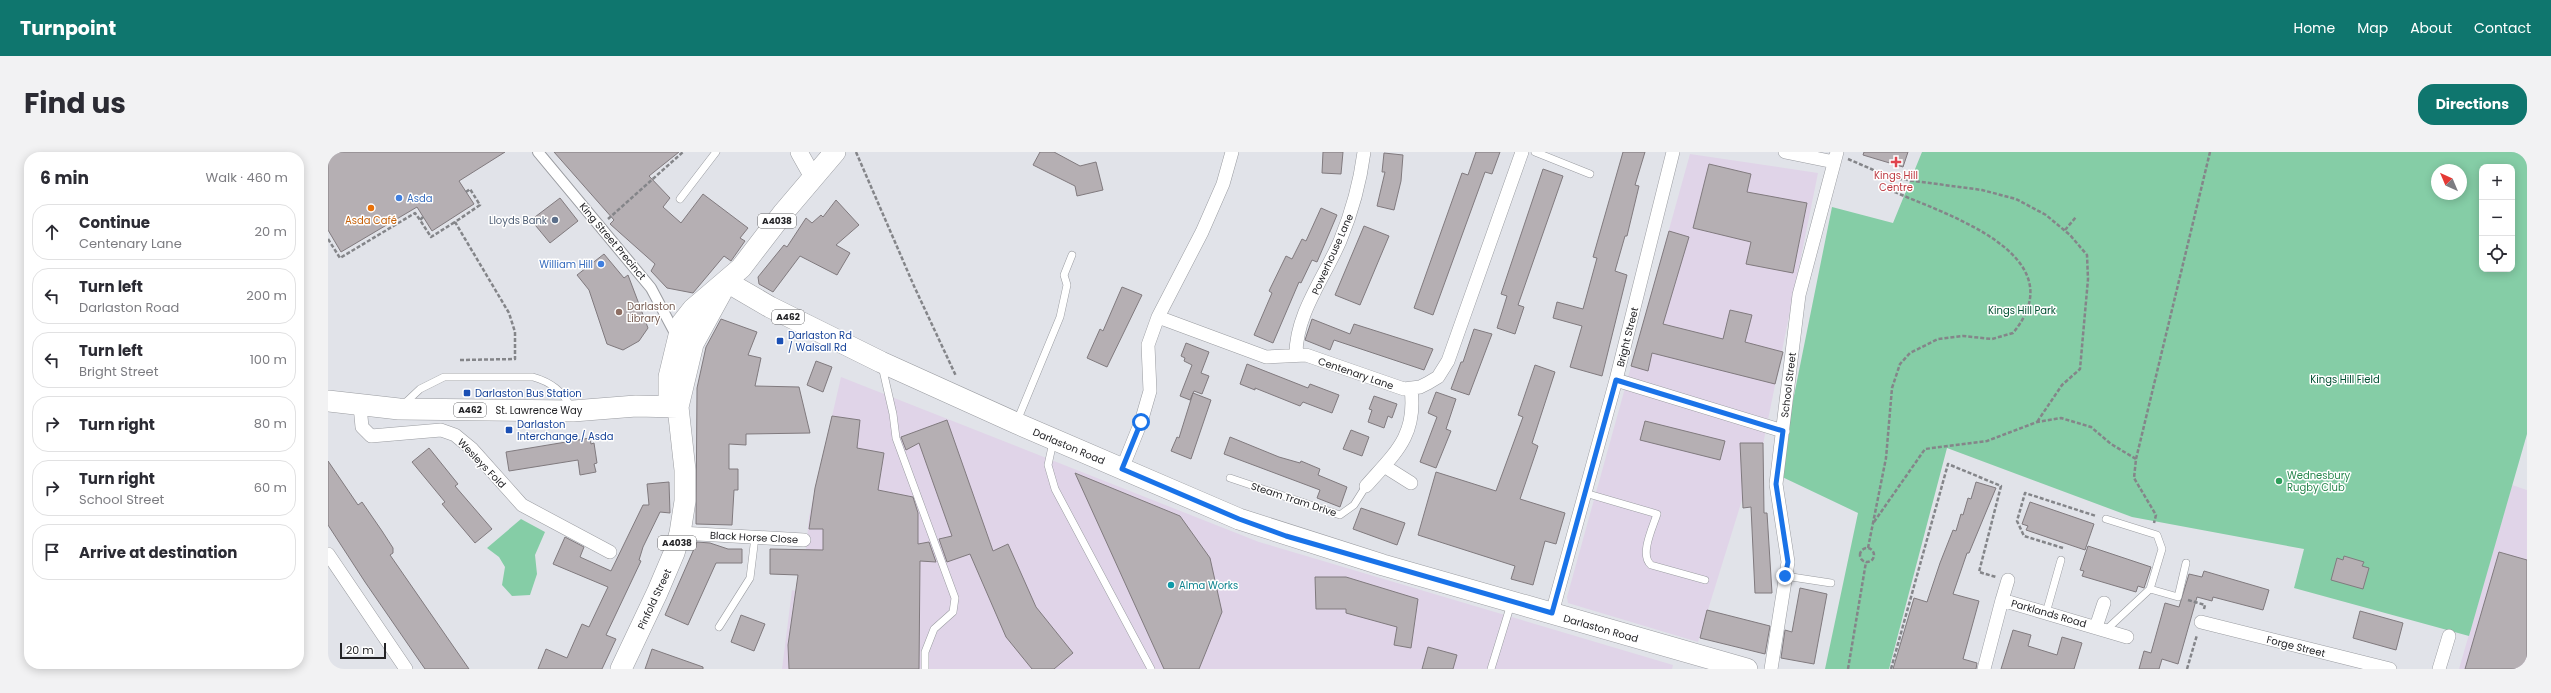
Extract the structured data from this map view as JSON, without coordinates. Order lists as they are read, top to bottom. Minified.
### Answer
{"streets":{"main road":["A4038","A462","St. Lawrence Way","Darlaston Road","Pinfold Street"],"street":["King Street Precinct","Powerhouse Lane","Bright Street","Centenary Lane","School Street","Wesleys Fold","Steam Tram Drive","Black Horse Close","Parklands Road","Forge Street"]},"crossings":[["A4038","King Street Precinct"],["A4038","St. Lawrence Way"],["A4038","Darlaston Road"],["A4038","Pinfold Street"],["Powerhouse Lane","Centenary Lane"],["Bright Street","Darlaston Road"],["Centenary Lane","Steam Tram Drive"],["St. Lawrence Way","Wesleys Fold"],["St. Lawrence Way","Pinfold Street"],["Black Horse Close","Pinfold Street"]],"parks":["Kings Hill Park","Kings Hill Field"],"places":{"health":["Kings Hill Centre"],"other":["Asda","Asda Café","Lloyds Bank","William Hill","Darlaston Library","Wednesbury Rugby Club","Alma Works"],"transit":["Darlaston Rd / Walsall Rd","Darlaston Bus Station","Darlaston Interchange / Asda"]},"scale_bar":"20 m","north":"top left","page":{"header":"Turnpoint","nav":["Home","Map","About","Contact"],"title":"Find us","buttons":"Directions","heading":["6 min","Walk · 460 m"],"map_buttons":["+","−"],"list":[["Continue","Centenary Lane","20 m"],["Turn left","Darlaston Road","200 m"],["Turn left","Bright Street","100 m"],["Turn right","80 m"],["Turn right","School Street","60 m"],"Arrive at destination"],"scale":"20 m"}}
